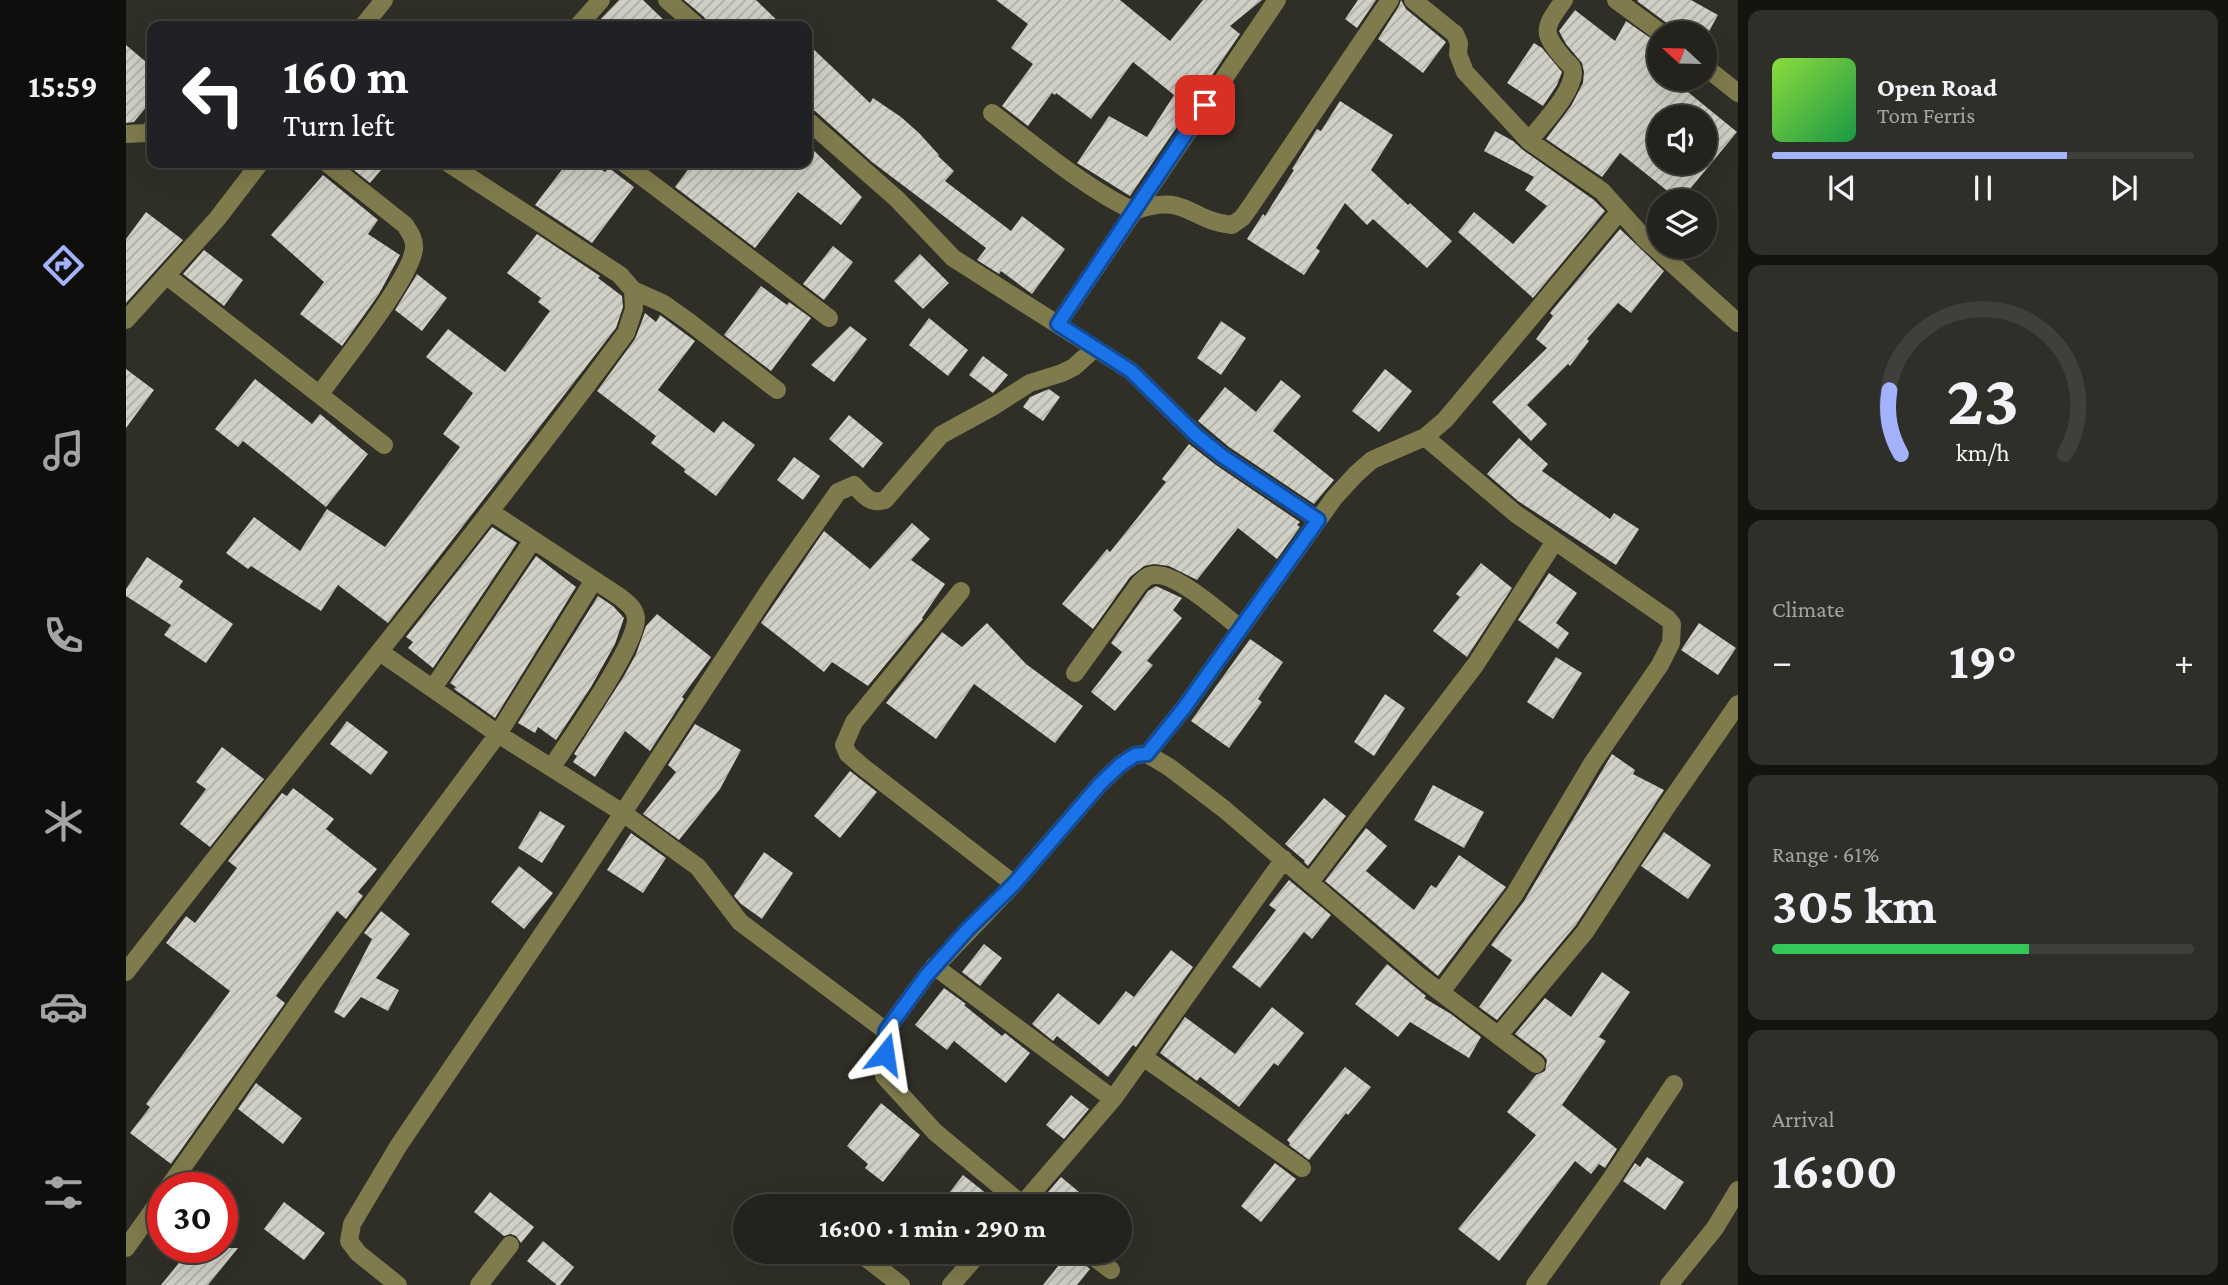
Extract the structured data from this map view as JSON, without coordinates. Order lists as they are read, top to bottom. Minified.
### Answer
{"north":"left","page":{"tabs":"15:59","turn":["160 m","Turn left"],"song":["Open Road","Tom Ferris"],"tile":["Climate",["Range · 61%","305 km"],["Arrival","16:00"]],"heat":["−","19°","+"],"limit":"30","trip":"16:00 · 1 min · 290 m","gauge":["23","km/h"]}}
